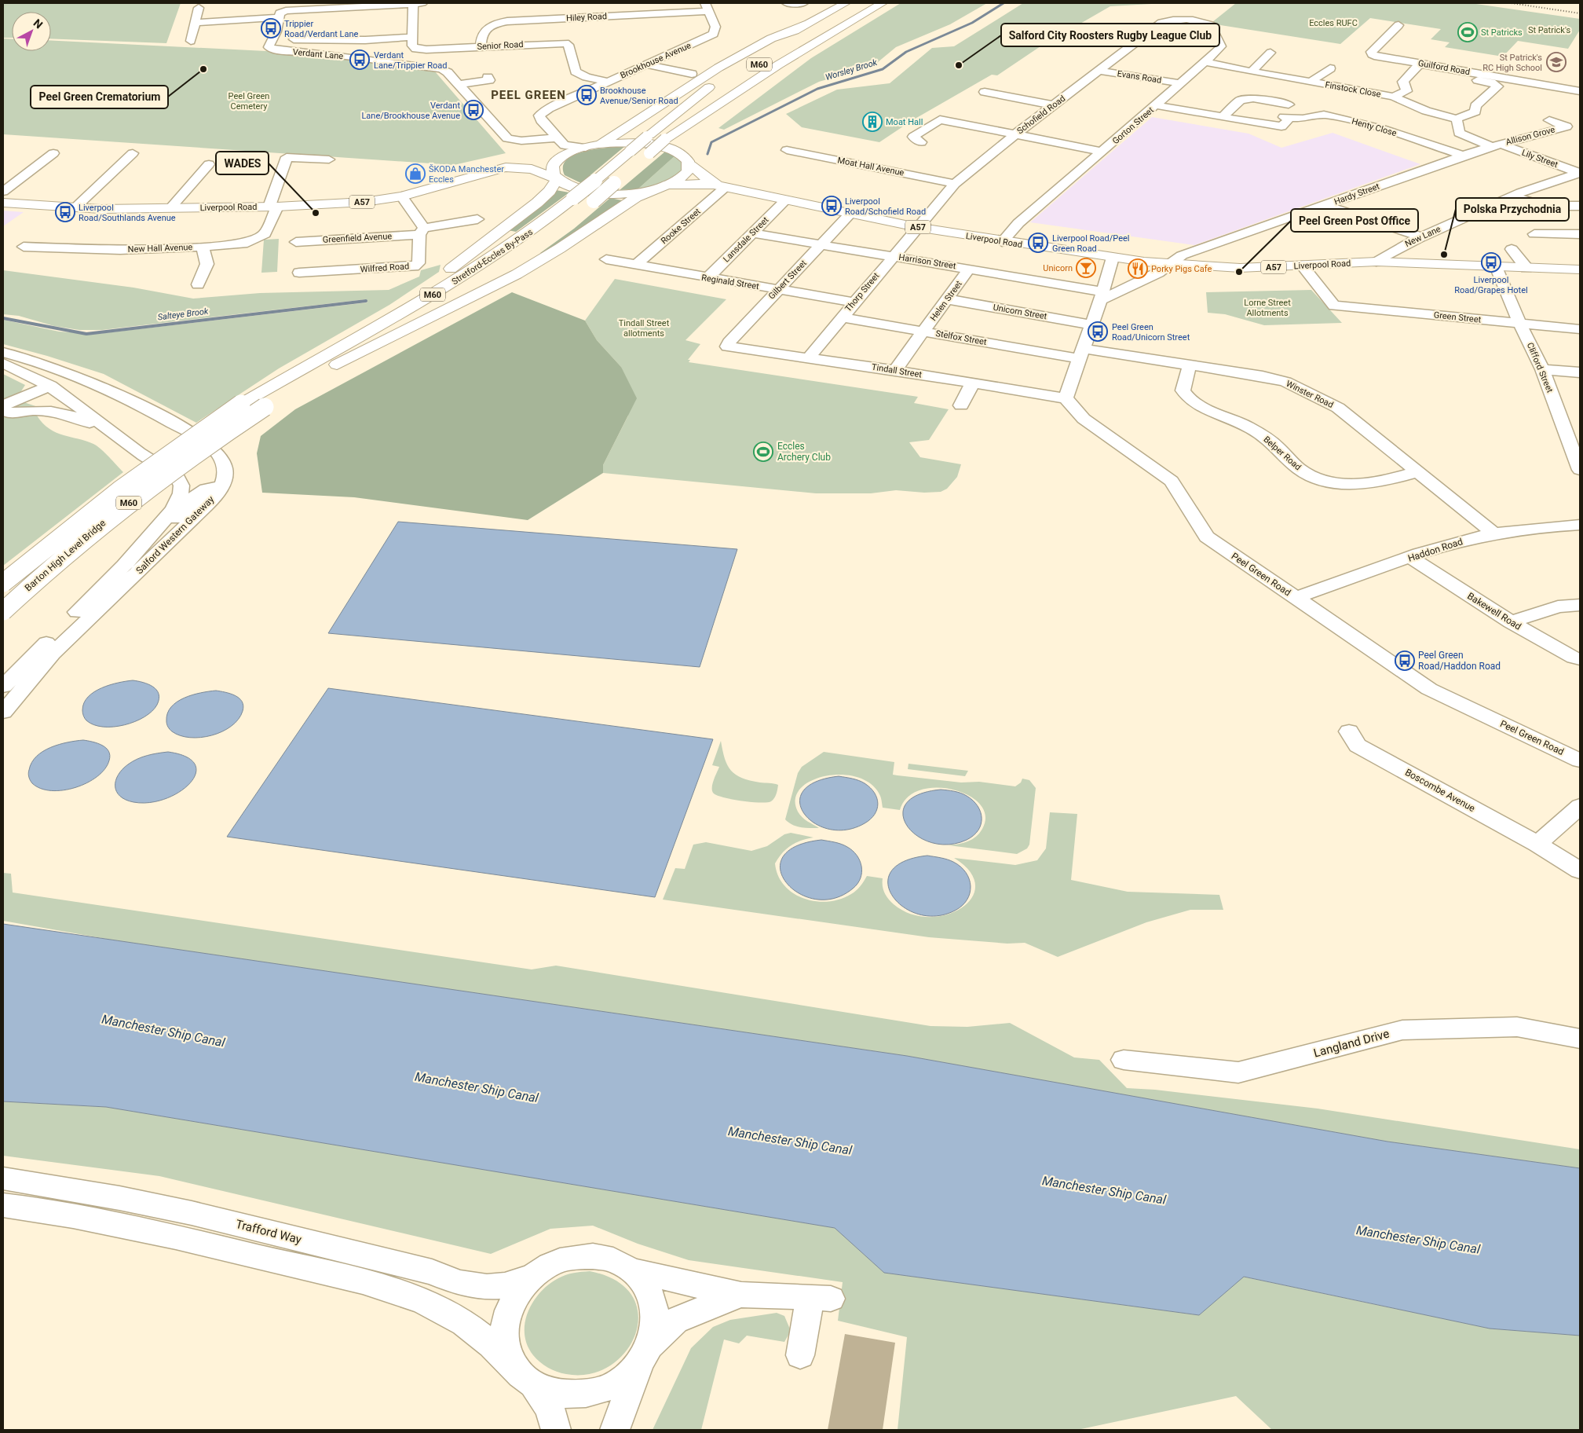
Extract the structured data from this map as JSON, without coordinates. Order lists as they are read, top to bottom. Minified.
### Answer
{"streets":{"main road":["M60","A57","Liverpool Road","Stretford-Eccles By-Pass","Barton High Level Bridge"],"street":["Hiley Road","Senior Road","Verdant Lane","Brookhouse Avenue","Guilford Road","Evans Road","Finstock Close","Schofield Road","Gorton Street","Henty Close","Allison Grove","Lily Street","Moat Hall Avenue","Hardy Street","Rooke Street","New Lane","Greenfield Avenue","Lansdale Street","New Hall Avenue","Harrison Street","Wilfred Road","Gilbert Street","Reginald Street","Thorp Street","Helen Street","Unicorn Street","Green Street","Stelfox Street","Clifford Street","Tindall Street","Winster Road","Belper Road","Salford Western Gateway","Haddon Road","Peel Green Road","Bakewell Road","Boscombe Avenue","Langland Drive","Trafford Way"]},"crossings":[["Hiley Road","Senior Road"],["Hiley Road","Brookhouse Avenue"],["Senior Road","Brookhouse Avenue"],["Verdant Lane","Brookhouse Avenue"],["Verdant Lane","A57"],["Verdant Lane","Liverpool Road"],["Brookhouse Avenue","A57"],["Brookhouse Avenue","Liverpool Road"],["M60","A57"],["M60","Liverpool Road"],["M60","Stretford-Eccles By-Pass"],["Guilford Road","Finstock Close"],["Evans Road","Schofield Road"],["Evans Road","Gorton Street"],["Schofield Road","Gorton Street"],["Schofield Road","Moat Hall Avenue"],["Schofield Road","Liverpool Road"],["Schofield Road","Thorp Street"],["Gorton Street","Liverpool Road"],["Henty Close","Hardy Street"],["Allison Grove","Lily Street"],["Allison Grove","Hardy Street"],["Lily Street","Hardy Street"],["Lily Street","New Lane"],["Hardy Street","Liverpool Road"],["A57","Liverpool Road"],["Liverpool Road","Rooke Street"],["Liverpool Road","New Lane"],["Liverpool Road","Lansdale Street"],["Liverpool Road","New Hall Avenue"],["Liverpool Road","Gilbert Street"],["Liverpool Road","Thorp Street"],["Liverpool Road","Green Street"],["Liverpool Road","Clifford Street"],["Rooke Street","Reginald Street"],["Greenfield Avenue","Wilfred Road"],["Lansdale Street","Harrison Street"],["Lansdale Street","Reginald Street"],["Stretford-Eccles By-Pass","Barton High Level Bridge"],["Harrison Street","Gilbert Street"],["Harrison Street","Thorp Street"],["Harrison Street","Helen Street"],["Gilbert Street","Reginald Street"],["Gilbert Street","Tindall Street"],["Reginald Street","Thorp Street"],["Thorp Street","Stelfox Street"],["Thorp Street","Tindall Street"],["Helen Street","Unicorn Street"],["Helen Street","Stelfox Street"],["Helen Street","Tindall Street"],["Green Street","Clifford Street"],["Stelfox Street","Winster Road"],["Tindall Street","Peel Green Road"],["Winster Road","Belper Road"],["Winster Road","Haddon Road"],["Haddon Road","Peel Green Road"],["Haddon Road","Bakewell Road"]],"districts":["PEEL GREEN"],"water":["Worsley Brook","Salteye Brook","Manchester Ship Canal"],"parks":["Eccles RUFC","St Patrick's","Peel Green Cemetery","Lorne Street Allotments","Tindall Street allotments"],"places":{"bus stop":["Trippier Road/Verdant Lane","Verdant Lane/Trippier Road","Brookhouse Avenue/Senior Road","Verdant Lane/Brookhouse Avenue","Liverpool Road/Schofield Road","Liverpool Road/Southlands Avenue","Liverpool Road/Peel Green Road","Liverpool Road/Grapes Hotel","Peel Green Road/Unicorn Street","Peel Green Road/Haddon Road"],"sports":["St Patricks","Eccles Archery Club"],"school or university":["St Patrick's RC High School"],"other":["Salford City Roosters Rugby League Club","Peel Green Crematorium","WADES","Polska Przychodnia","Peel Green Post Office"],"building":["Moat Hall"],"shop":["ŠKODA Manchester Eccles"],"bar":["Unicorn"],"restaurant":["Porky Pigs Cafe"]},"north":"top right"}
